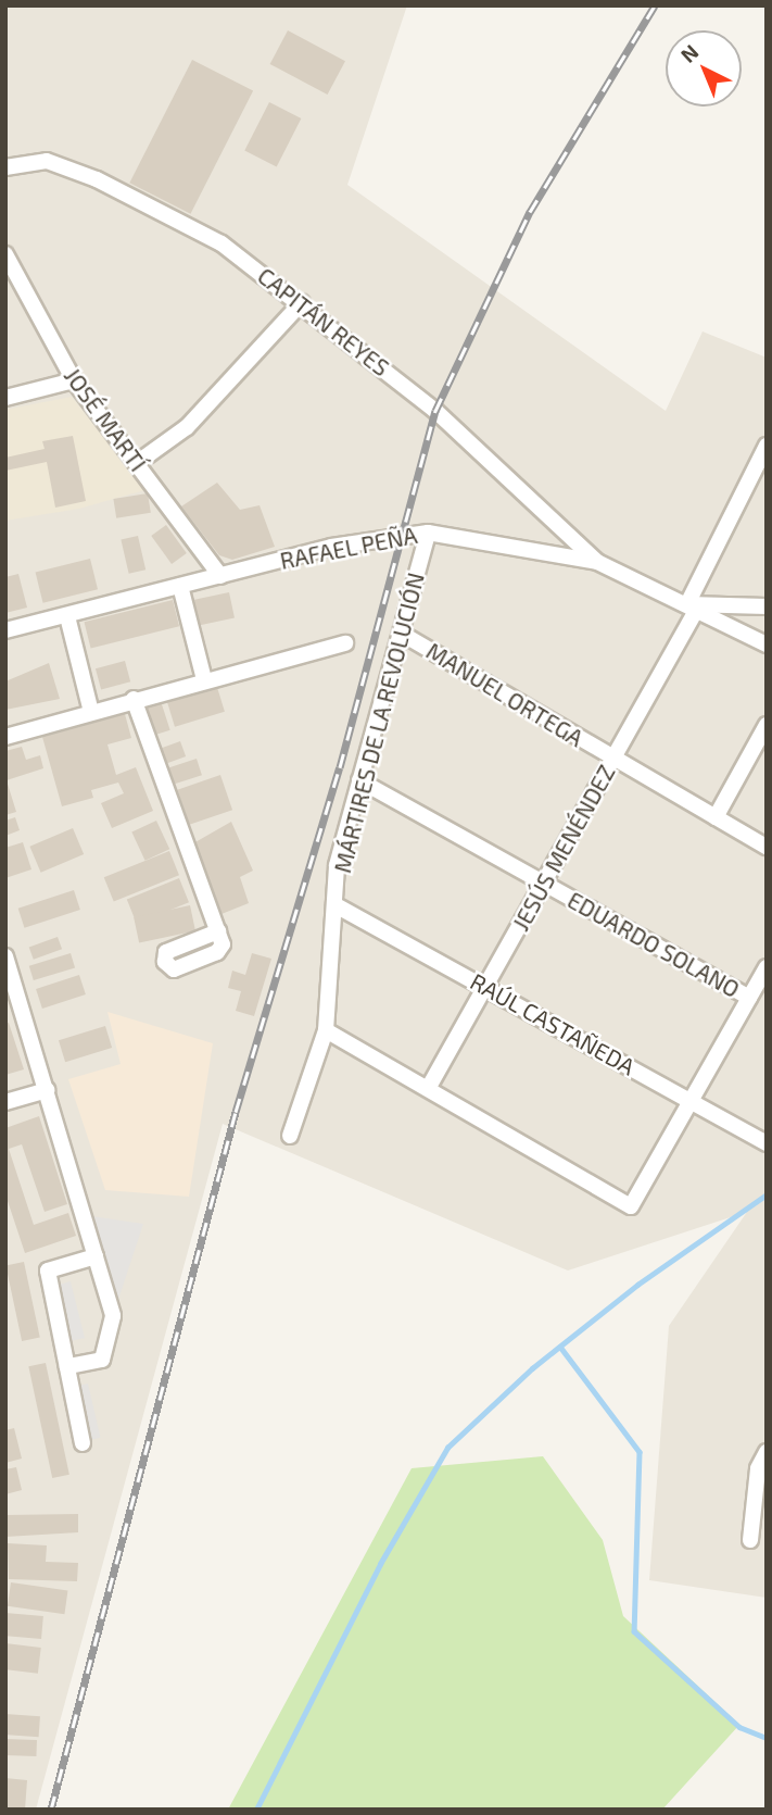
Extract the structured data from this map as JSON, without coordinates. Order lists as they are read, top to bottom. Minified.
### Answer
{"streets":{"street":["CAPITÁN REYES","JOSÉ MARTÍ","RAFAEL PEÑA","MANUEL ORTEGA","MÁRTIRES DE LA REVOLUCIÓN","JESÚS MENÉNDEZ","EDUARDO SOLANO","RAÚL CASTAÑEDA"]},"crossings":[["CAPITÁN REYES","RAFAEL PEÑA"],["JOSÉ MARTÍ","RAFAEL PEÑA"],["RAFAEL PEÑA","MÁRTIRES DE LA REVOLUCIÓN"],["RAFAEL PEÑA","JESÚS MENÉNDEZ"],["MANUEL ORTEGA","MÁRTIRES DE LA REVOLUCIÓN"],["MANUEL ORTEGA","JESÚS MENÉNDEZ"],["MÁRTIRES DE LA REVOLUCIÓN","EDUARDO SOLANO"],["MÁRTIRES DE LA REVOLUCIÓN","RAÚL CASTAÑEDA"],["JESÚS MENÉNDEZ","EDUARDO SOLANO"],["JESÚS MENÉNDEZ","RAÚL CASTAÑEDA"]],"north":"top left"}
